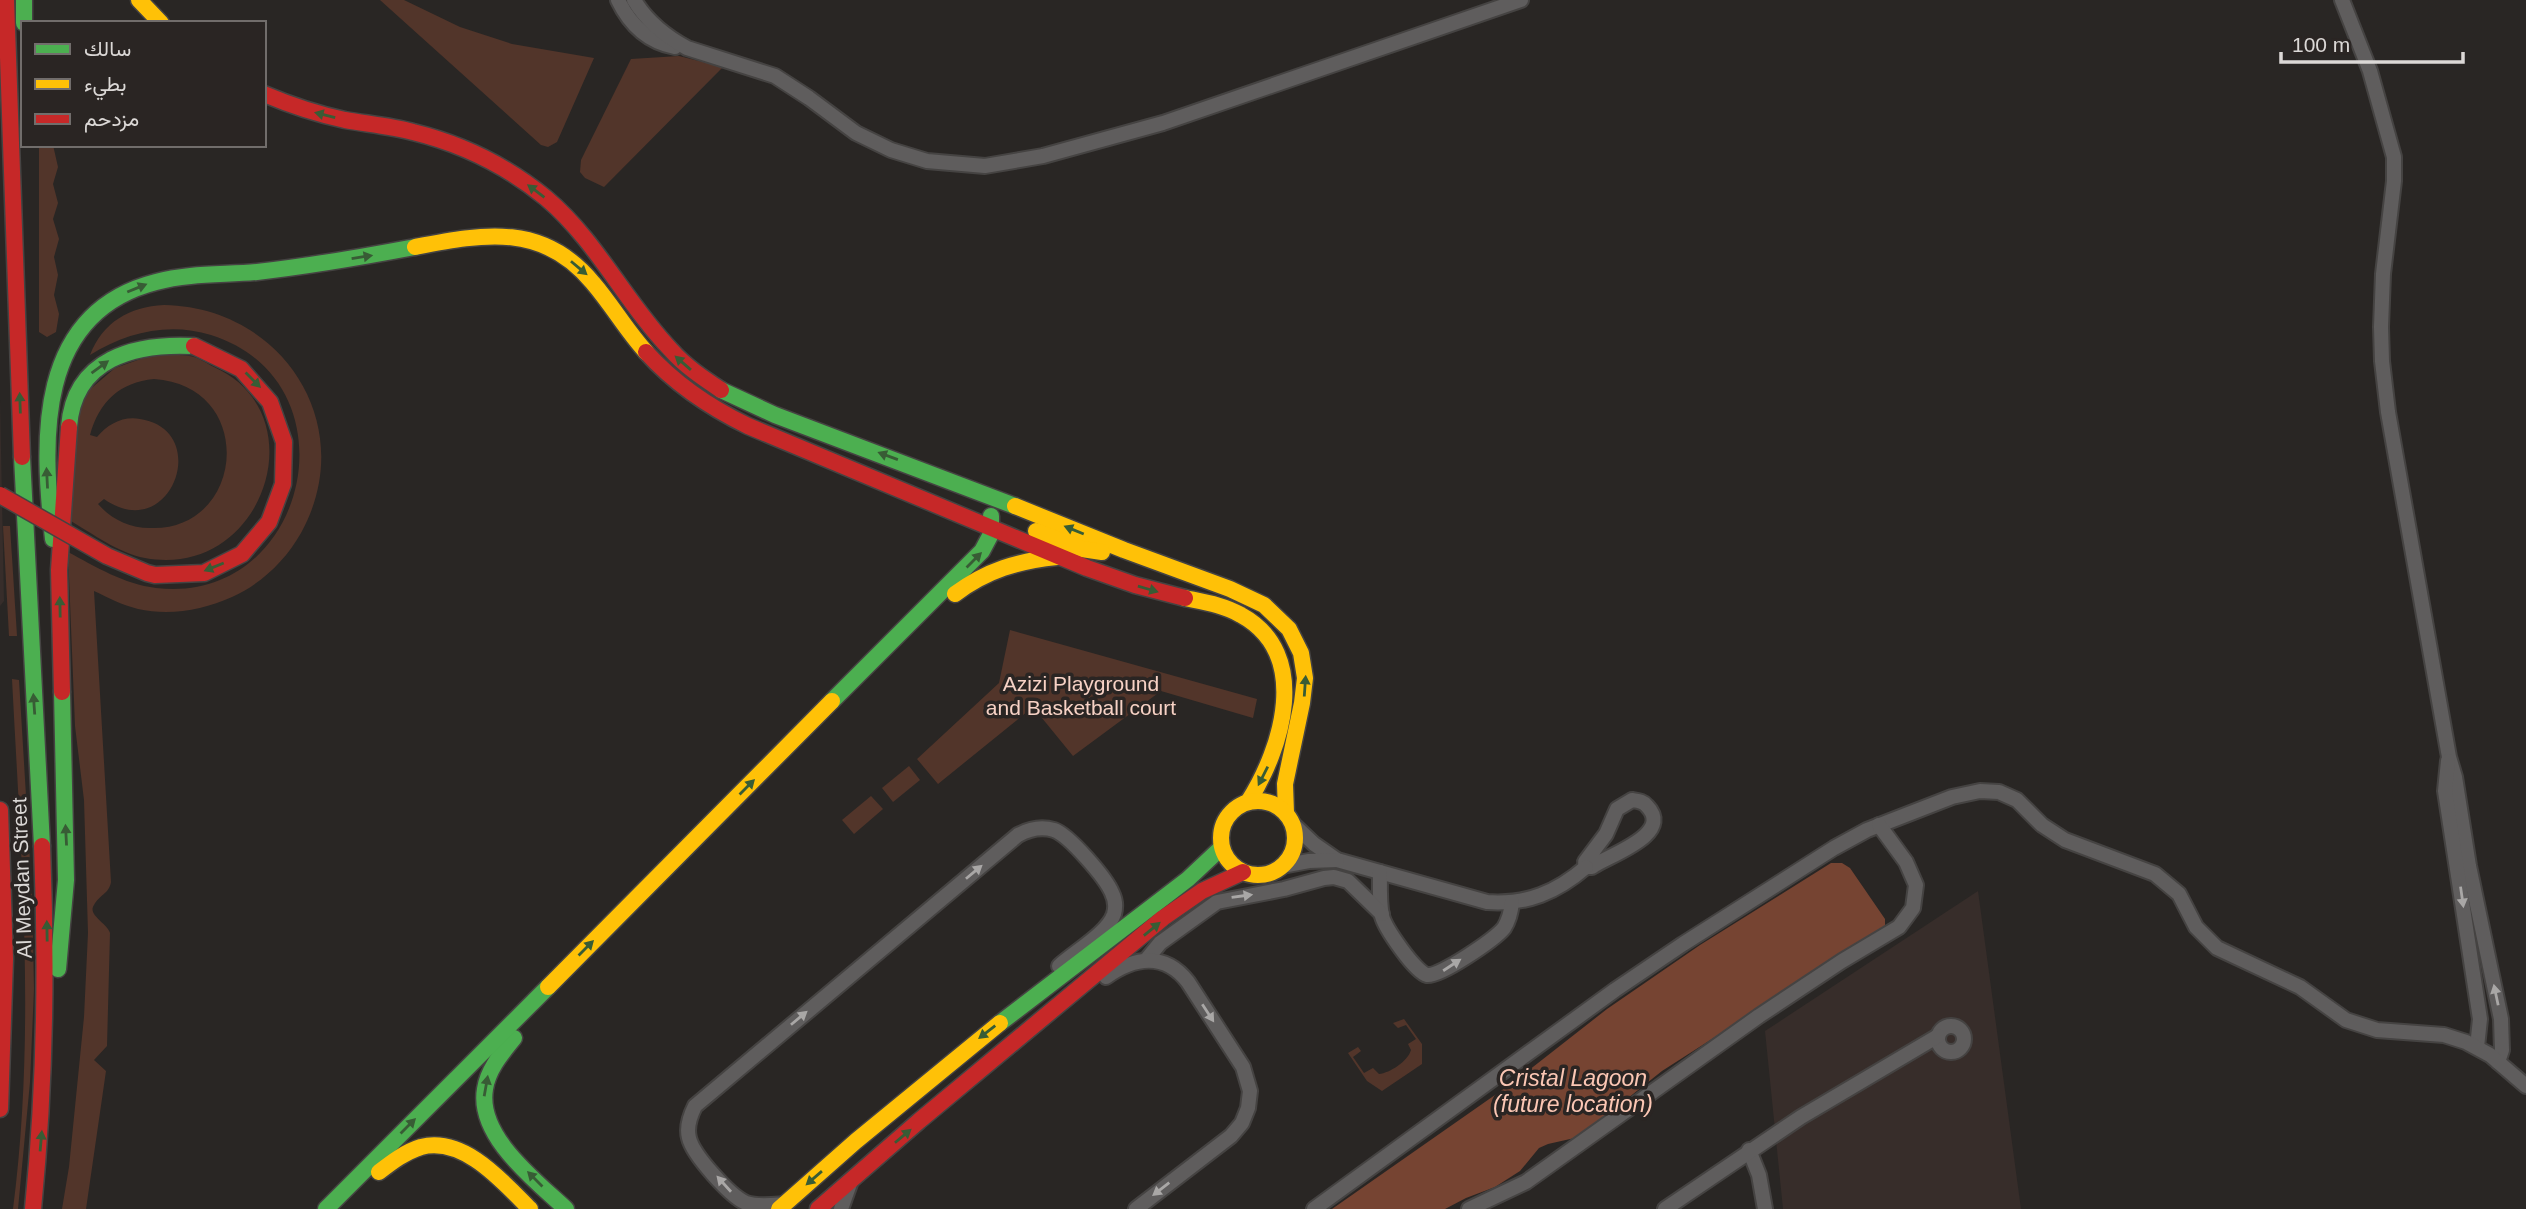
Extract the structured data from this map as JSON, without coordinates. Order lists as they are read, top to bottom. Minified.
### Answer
{"streets":{"street":["Al Meydan Street"]},"water":["Cristal Lagoon (future location)"],"parks":["Azizi Playground and Basketball court"],"legend":["سالك","بطيء","مزدحم"],"scale_bar":"100 m"}
